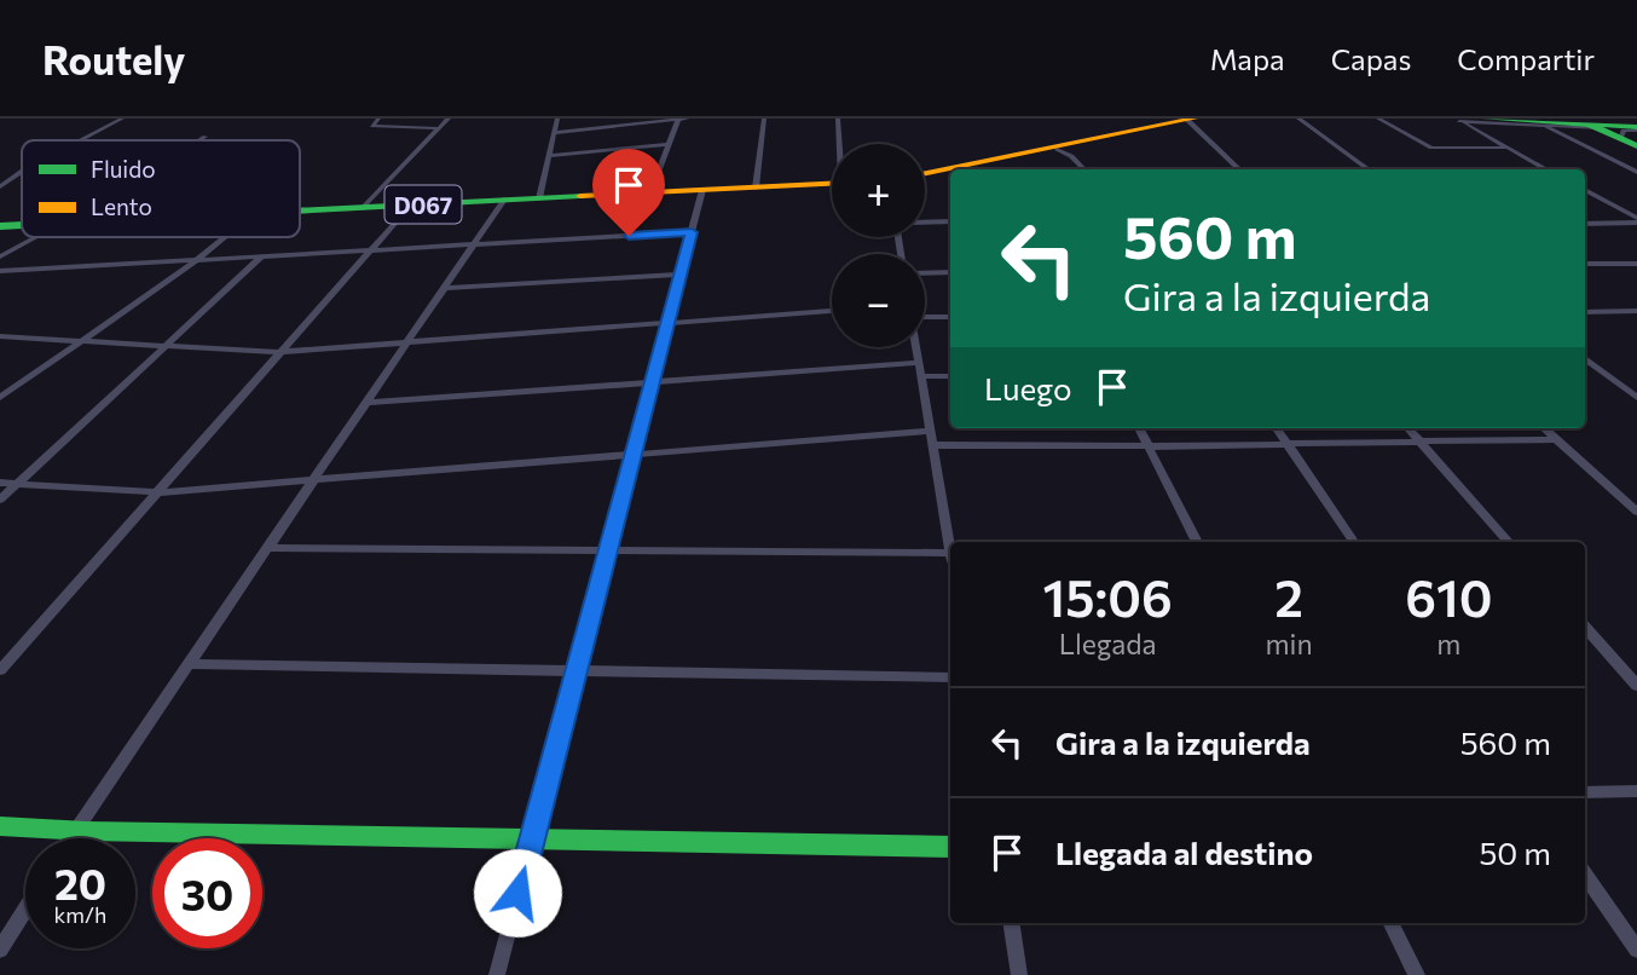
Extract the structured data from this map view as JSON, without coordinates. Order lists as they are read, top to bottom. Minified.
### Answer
{"streets":{"main road":["D067"]},"legend":["Fluido","Lento"],"page":{"header":"Routely","nav":["Mapa","Capas","Compartir"],"map_buttons":["+","−"],"turn":["560 m","Gira a la izquierda"],"then":"Luego","eta":["15:06","Llegada","2","min","610","m"],"list":[{"name":"Gira a la izquierda","value":"560 m"},{"name":"Llegada al destino","value":"50 m"}],"speed":"20 km/h","limit":"30"}}
